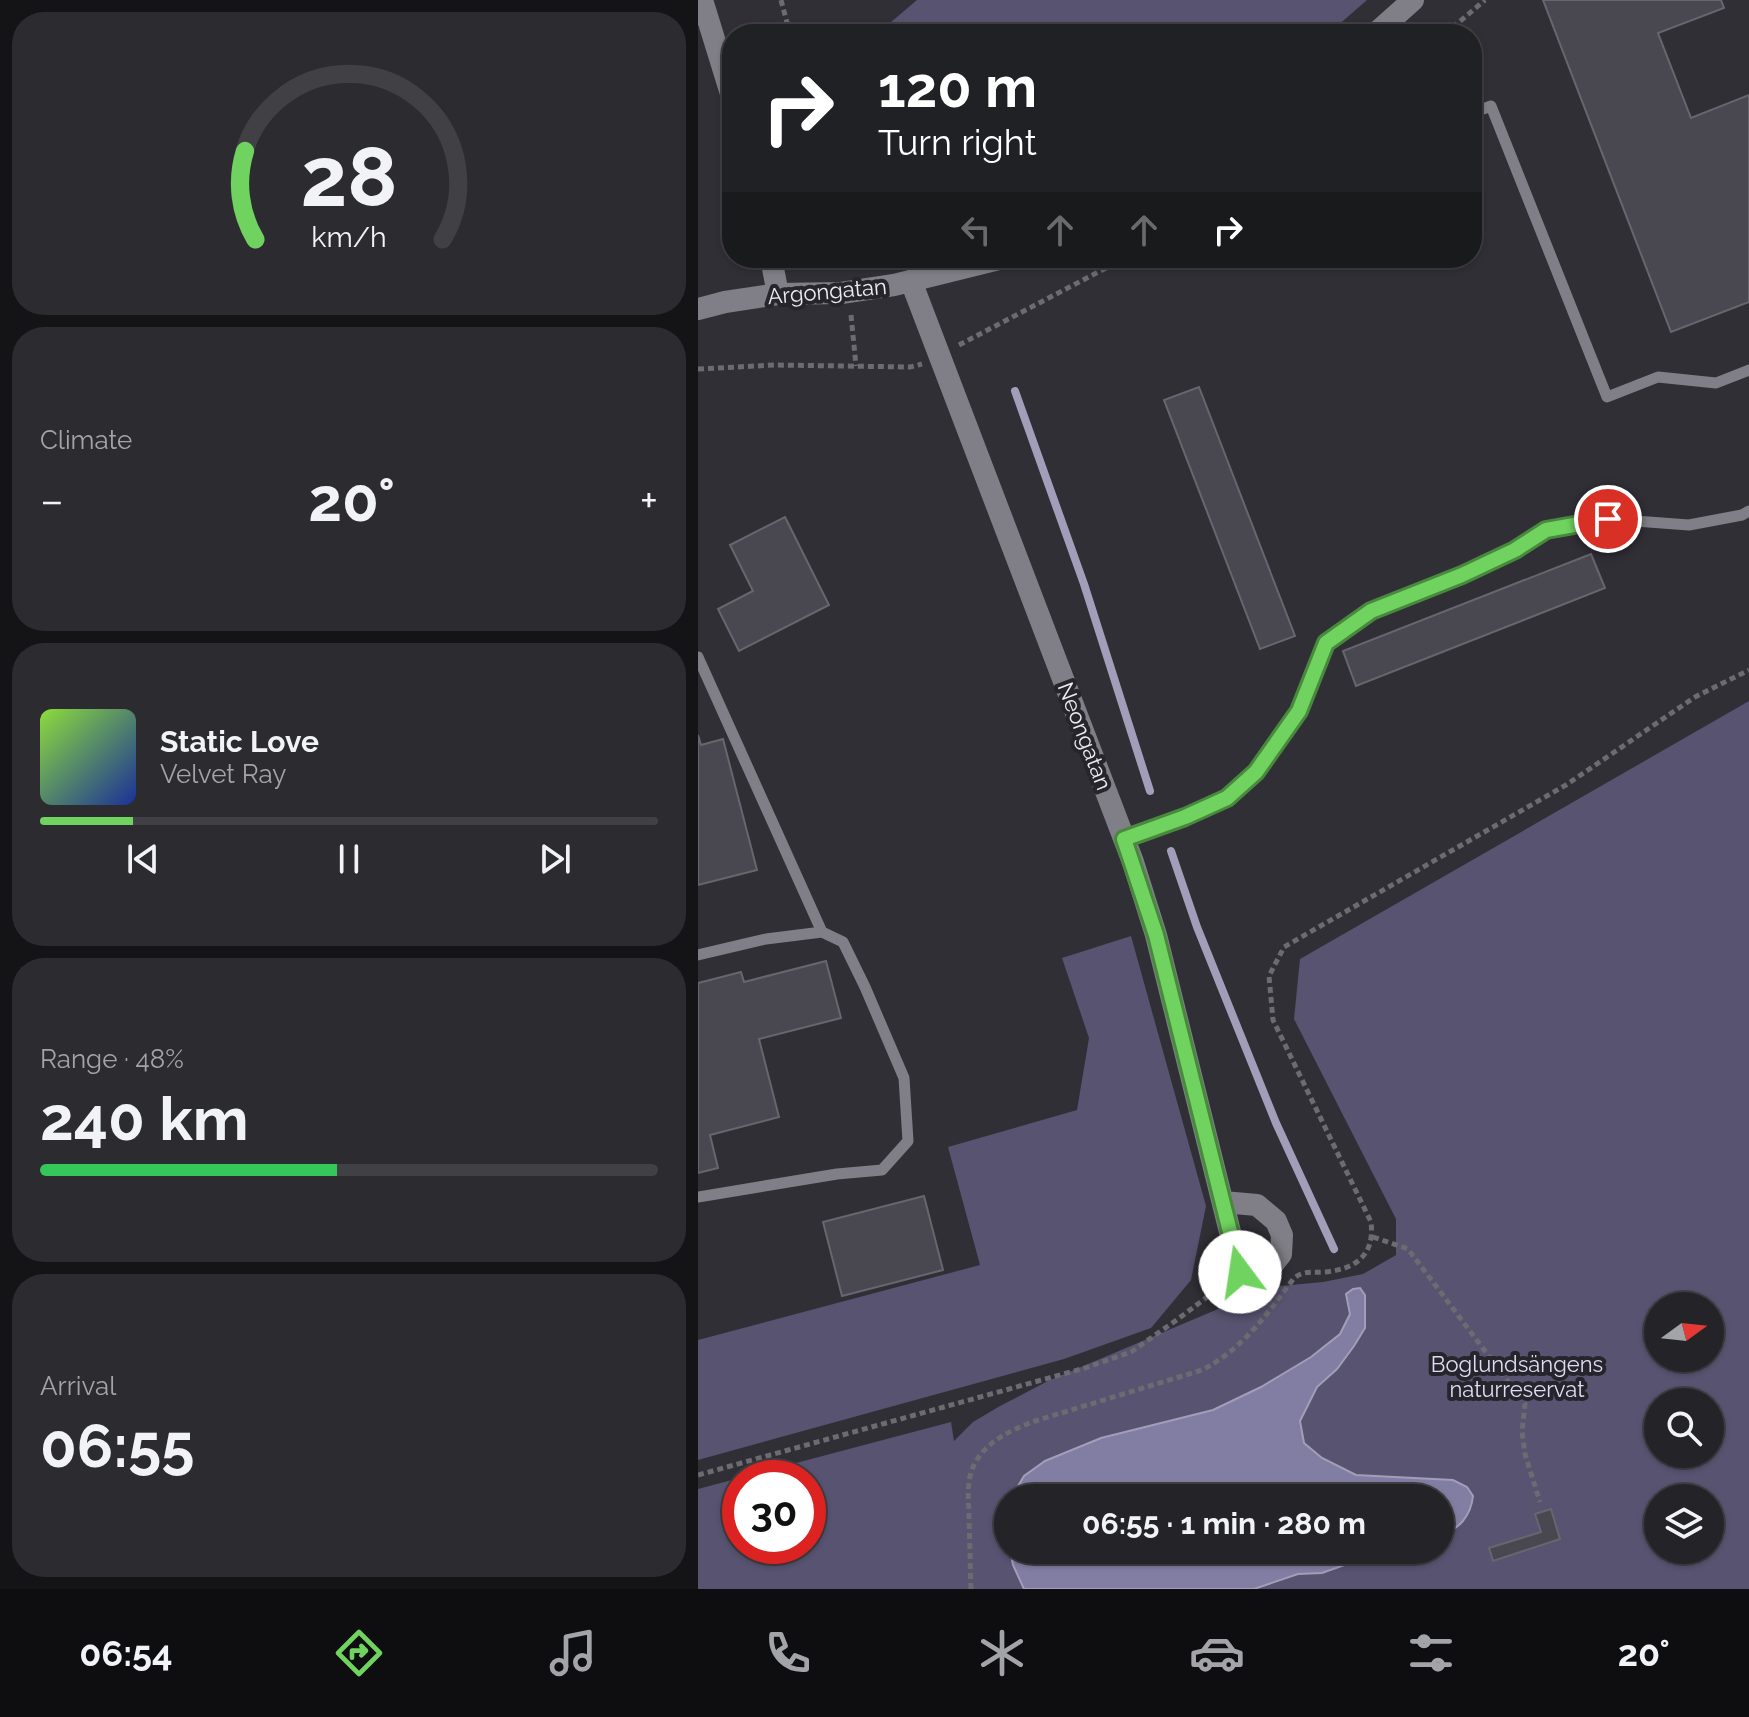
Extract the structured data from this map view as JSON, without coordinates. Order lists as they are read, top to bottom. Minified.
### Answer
{"streets":{"street":["Argongatan","Neongatan"]},"crossings":[["Argongatan","Neongatan"]],"parks":["Boglundsängens naturreservat"],"north":"right","page":{"turn":["120 m","Turn right"],"tile":["Climate",["Range · 48%","240 km"],["Arrival","06:55"]],"heat":["−","20°","+"],"song":["Static Love","Velvet Ray"],"limit":"30","trip":"06:55 · 1 min · 280 m","tabs":["06:54","20°"],"gauge":["28","km/h"]}}
